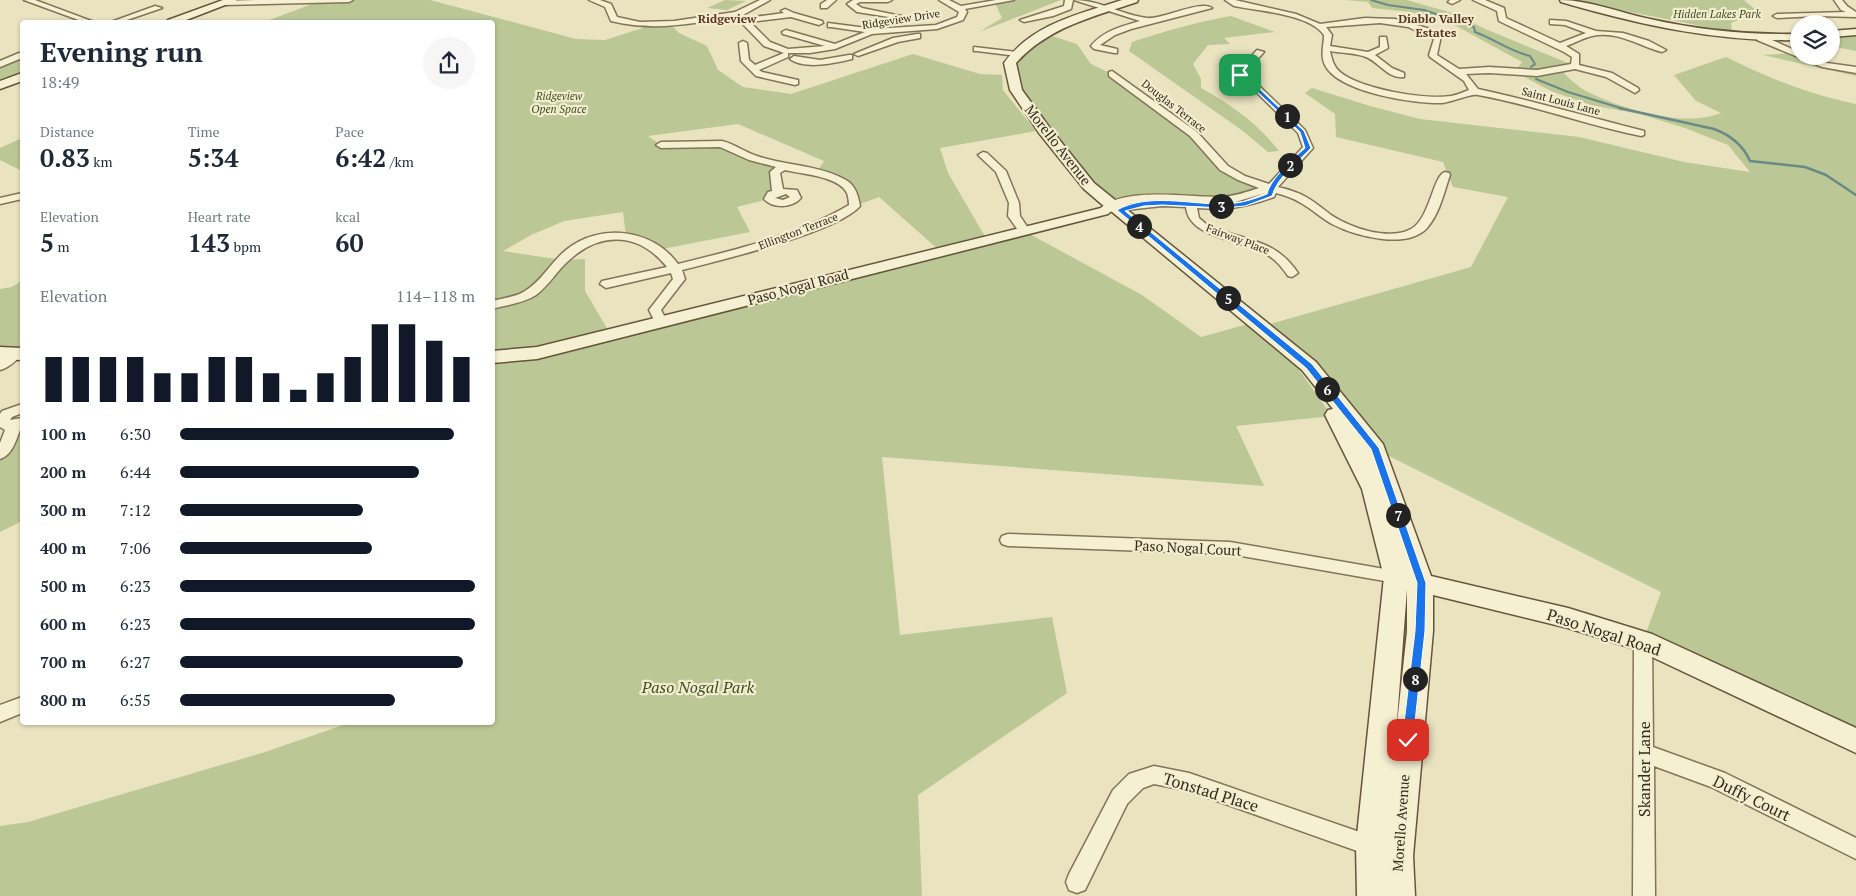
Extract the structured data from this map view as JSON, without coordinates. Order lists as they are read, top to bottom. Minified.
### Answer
{"streets":{"street":["Ridgeview Drive","Saint Louis Lane","Douglas Terrace","Morello Avenue","Ellington Terrace","Fairway Place","Paso Nogal Road","Paso Nogal Court","Skander Lane","Tonstad Place","Duffy Court"]},"crossings":[["Morello Avenue","Paso Nogal Road"],["Morello Avenue","Paso Nogal Court"],["Morello Avenue","Tonstad Place"],["Paso Nogal Road","Paso Nogal Court"],["Paso Nogal Road","Skander Lane"],["Skander Lane","Duffy Court"]],"districts":["Ridgeview","Diablo Valley Estates"],"parks":["Hidden Lakes Park","Ridgeview Open Space","Paso Nogal Park"],"page":{"heading":["Evening run","18:49"],"pins":["1","2","3","4","5","6","7","8"],"stats":[["Distance","0.83 km"],["Time","5:34"],["Pace","6:42 /km"],["Elevation","5 m"],["Heart rate","143 bpm"],["kcal","60"]],"chart":["Elevation","114–118 m"],"list":[{"name":"100 m","note":"6:30"},{"name":"200 m","note":"6:44"},{"name":"300 m","note":"7:12"},{"name":"400 m","note":"7:06"},{"name":"500 m","note":"6:23"},{"name":"600 m","note":"6:23"},{"name":"700 m","note":"6:27"},{"name":"800 m","note":"6:55"}]}}
